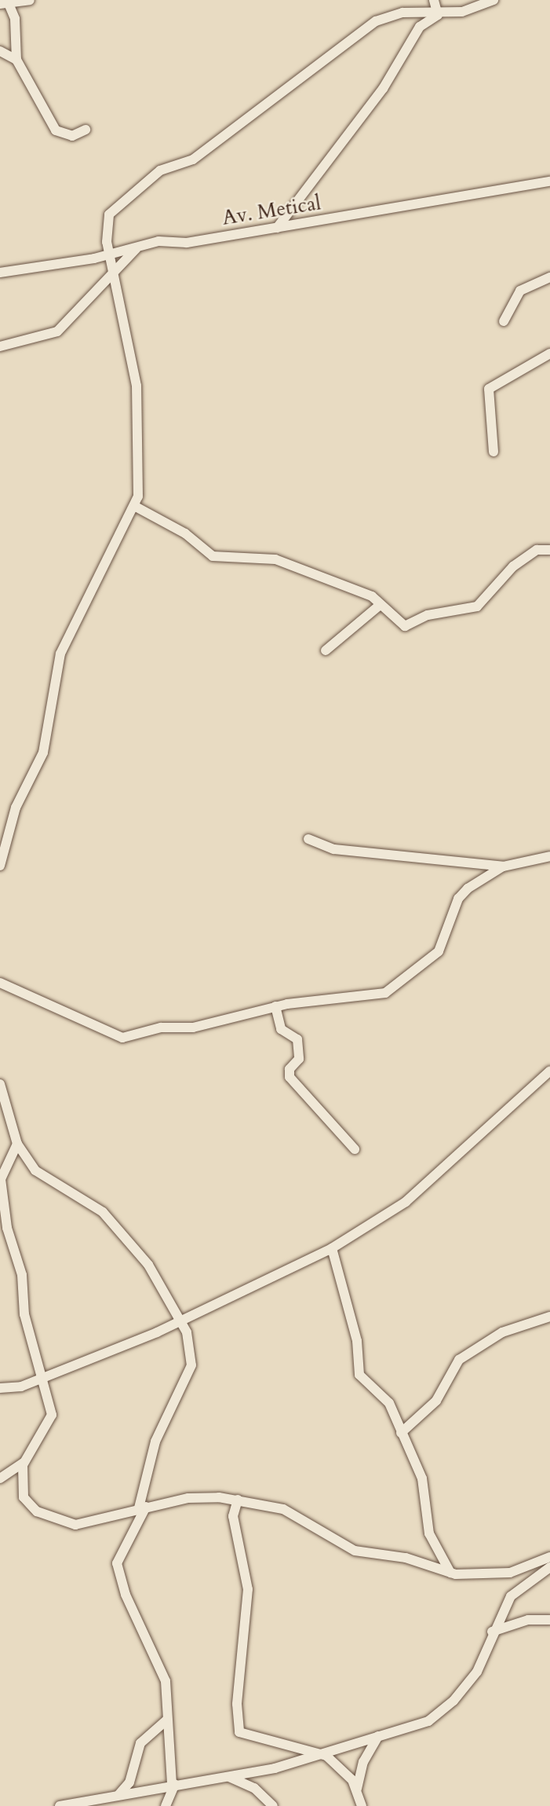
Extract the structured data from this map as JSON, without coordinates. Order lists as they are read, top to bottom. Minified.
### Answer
{"streets":{"street":["Av. Metical"]}}
